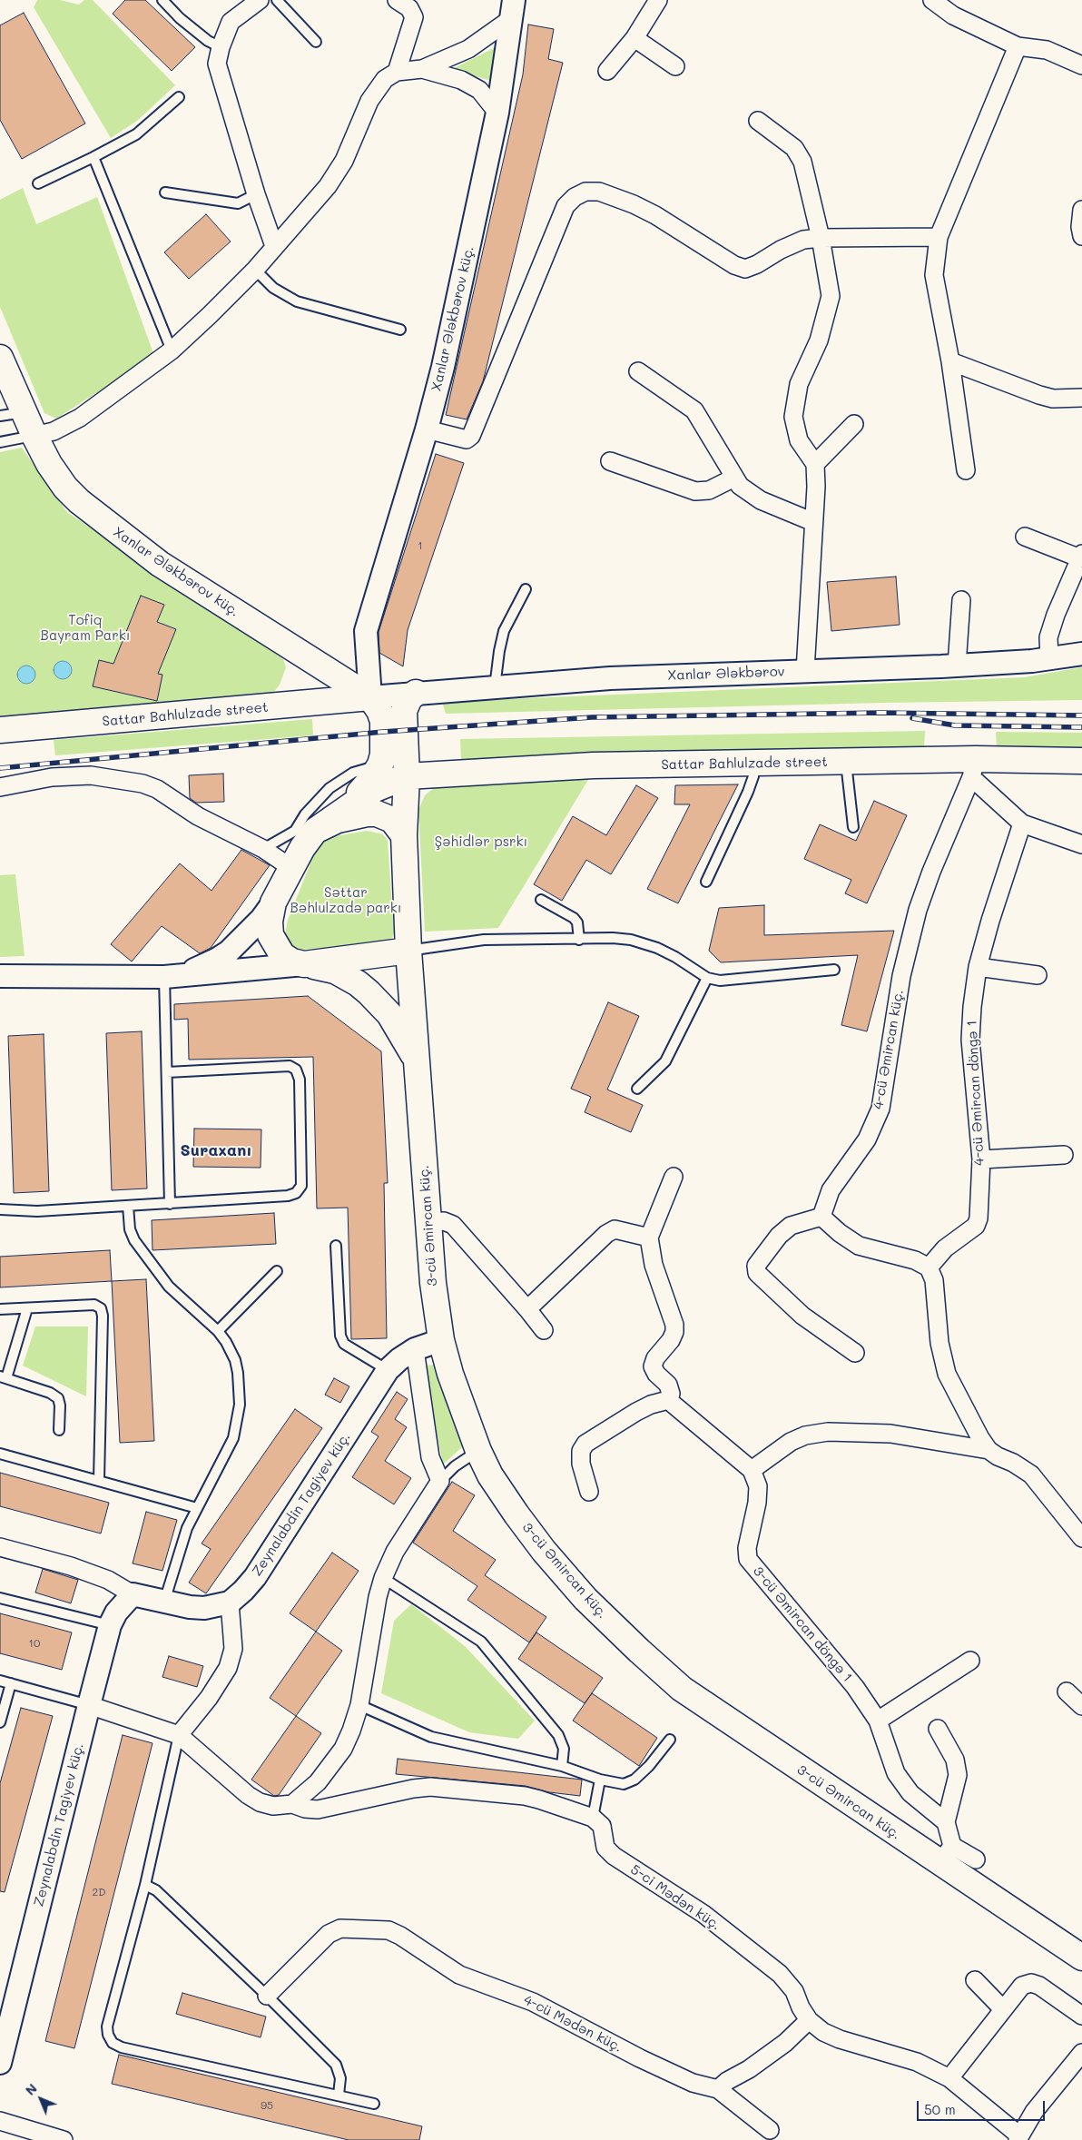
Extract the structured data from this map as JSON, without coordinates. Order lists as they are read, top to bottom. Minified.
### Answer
{"streets":{"main road":["Xanlar Ələkbərov küç.","Sattar Bahlulzade street","3-cü Əmircan küç."],"street":["Xanlar Ələkbərov","4-cü Əmircan küç.","4-cü Əmircan döngə 1","Zeynalabdin Tagiyev küç.","3-cü Əmircan döngə 1","5-ci Mədən küç.","4-cü Mədən küç."]},"crossings":[["Xanlar Ələkbərov küç.","Xanlar Ələkbərov"],["Xanlar Ələkbərov küç.","Sattar Bahlulzade street"],["Xanlar Ələkbərov","Sattar Bahlulzade street"],["Sattar Bahlulzade street","4-cü Əmircan küç."],["Sattar Bahlulzade street","3-cü Əmircan küç."],["3-cü Əmircan küç.","Zeynalabdin Tagiyev küç."]],"districts":["Suraxanı"],"parks":["Tofiq Bayram Parkı","Şəhidlər psrkı","Səttar Bəhlulzadə parkı"],"house_numbers":["1","10","2D","95"],"scale_bar":"50 m","north":"top left"}
